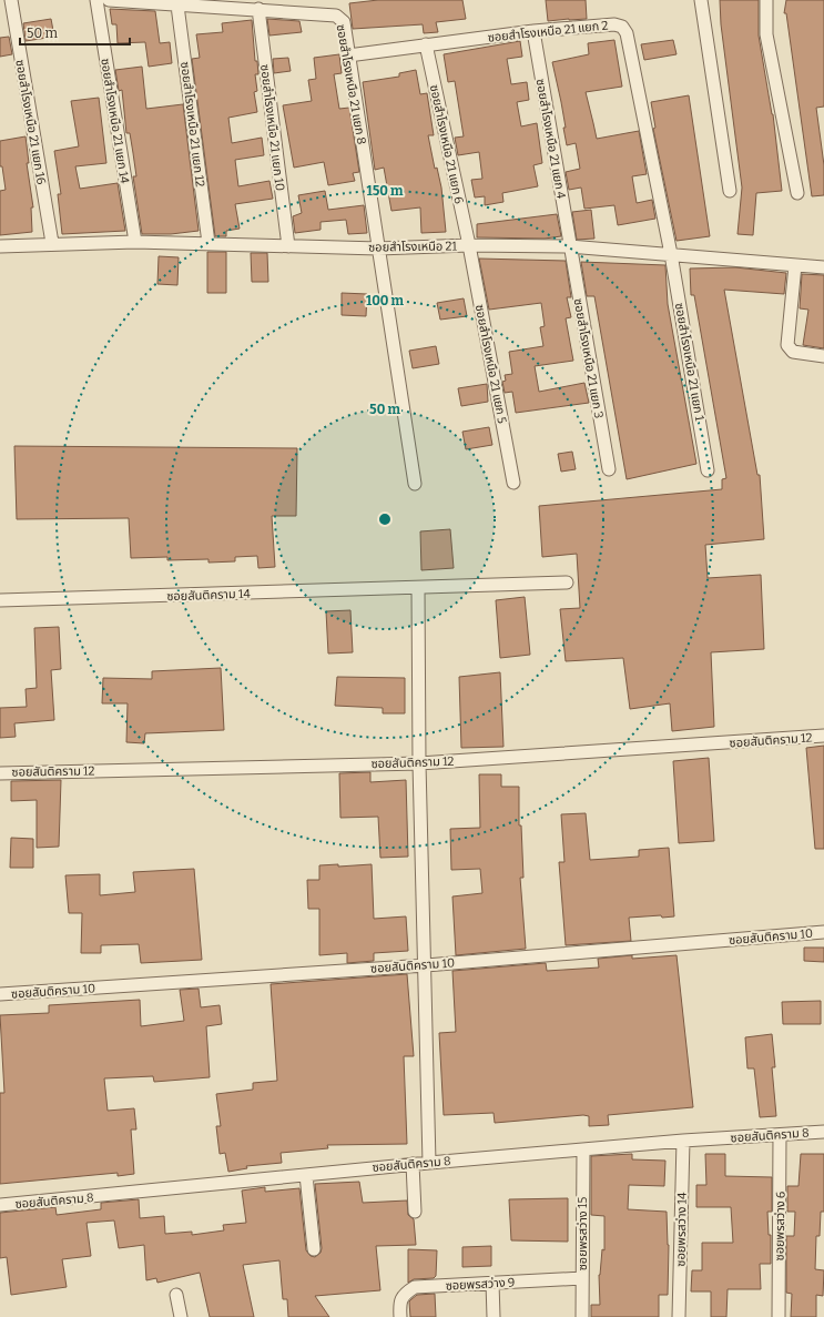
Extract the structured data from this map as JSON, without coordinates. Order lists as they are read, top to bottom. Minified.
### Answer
{"streets":{"street":["ซอยสำโรงเหนือ 21 แยก 2","ซอยสำโรงเหนือ 21 แยก 8","ซอยสำโรงเหนือ 21 แยก 14","ซอยสำโรงเหนือ 21 แยก 16","ซอยสำโรงเหนือ 21 แยก 12","ซอยสำโรงเหนือ 21 แยก 10","ซอยสำโรงเหนือ 21 แยก 4","ซอยสำโรงเหนือ 21 แยก 6","ซอยสำโรงเหนือ 21","ซอยสำโรงเหนือ 21 แยก 3","ซอยสำโรงเหนือ 21 แยก 1","ซอยสำโรงเหนือ 21 แยก 5","ซอยสันติคราม 14","ซอยสันติคราม 12","ซอยสันติคราม 10","ซอยสันติคราม 8","ซอยพรสว่าง 6","ซอยพรสว่าง 14","ซอยพรสว่าง 15","ซอยพรสว่าง 9"]},"crossings":[["ซอยสำโรงเหนือ 21 แยก 2","ซอยสำโรงเหนือ 21 แยก 8"],["ซอยสำโรงเหนือ 21 แยก 2","ซอยสำโรงเหนือ 21 แยก 4"],["ซอยสำโรงเหนือ 21 แยก 2","ซอยสำโรงเหนือ 21 แยก 6"],["ซอยสำโรงเหนือ 21 แยก 2","ซอยสำโรงเหนือ 21"],["ซอยสำโรงเหนือ 21 แยก 2","ซอยสำโรงเหนือ 21 แยก 1"],["ซอยสำโรงเหนือ 21 แยก 8","ซอยสำโรงเหนือ 21 แยก 12"],["ซอยสำโรงเหนือ 21 แยก 8","ซอยสำโรงเหนือ 21 แยก 10"],["ซอยสำโรงเหนือ 21 แยก 8","ซอยสำโรงเหนือ 21"],["ซอยสำโรงเหนือ 21 แยก 14","ซอยสำโรงเหนือ 21"],["ซอยสำโรงเหนือ 21 แยก 16","ซอยสำโรงเหนือ 21"],["ซอยสำโรงเหนือ 21 แยก 12","ซอยสำโรงเหนือ 21"],["ซอยสำโรงเหนือ 21 แยก 10","ซอยสำโรงเหนือ 21"],["ซอยสำโรงเหนือ 21 แยก 4","ซอยสำโรงเหนือ 21"],["ซอยสำโรงเหนือ 21 แยก 4","ซอยสำโรงเหนือ 21 แยก 3"],["ซอยสำโรงเหนือ 21 แยก 6","ซอยสำโรงเหนือ 21"],["ซอยสำโรงเหนือ 21 แยก 6","ซอยสำโรงเหนือ 21 แยก 5"],["ซอยสำโรงเหนือ 21","ซอยสำโรงเหนือ 21 แยก 3"],["ซอยสำโรงเหนือ 21","ซอยสำโรงเหนือ 21 แยก 1"],["ซอยสำโรงเหนือ 21","ซอยสำโรงเหนือ 21 แยก 5"],["ซอยสันติคราม 8","ซอยพรสว่าง 6"],["ซอยสันติคราม 8","ซอยพรสว่าง 14"],["ซอยสันติคราม 8","ซอยพรสว่าง 15"],["ซอยพรสว่าง 15","ซอยพรสว่าง 9"]],"scale_bar":"50 m","rings":["150 m","100 m","50 m"]}
